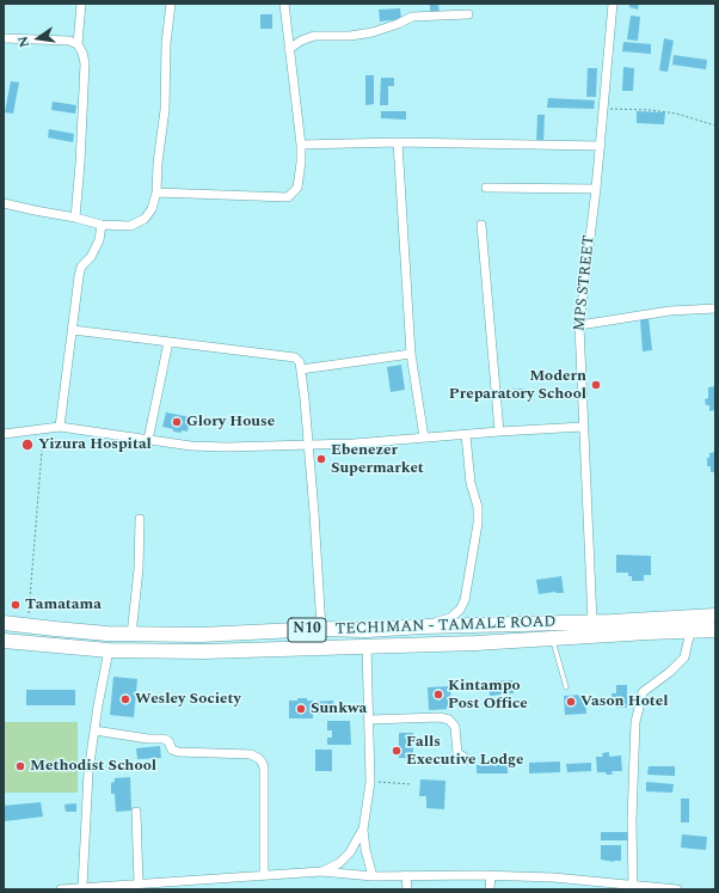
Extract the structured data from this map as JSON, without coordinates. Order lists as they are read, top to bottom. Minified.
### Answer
{"streets":{"highway":["TECHIMAN - TAMALE ROAD","N10"],"street":["MPS STREET"]},"crossings":[["MPS STREET","TECHIMAN - TAMALE ROAD"]],"places":["Modern Preparatory School","Glory House","Yizura Hospital","Ebenezer Supermarket","Tamatama","Kintampo Post Office","Wesley Society","Vason Hotel","Sunkwa","Falls Executive Lodge","Methodist School"],"north":"left"}
